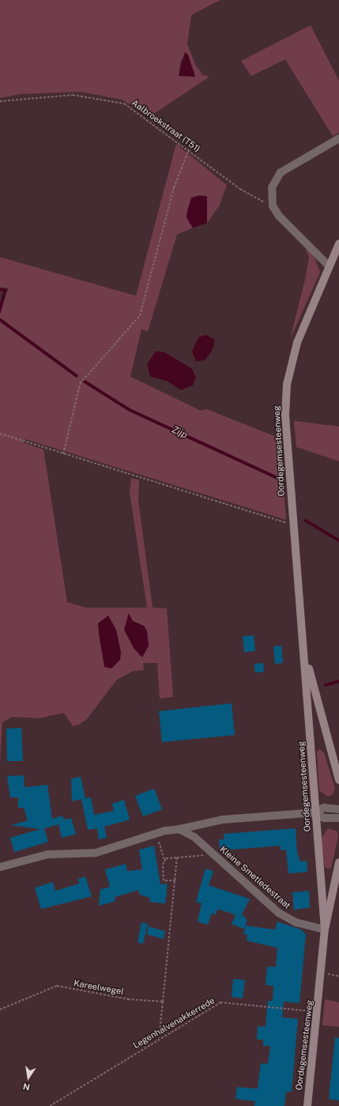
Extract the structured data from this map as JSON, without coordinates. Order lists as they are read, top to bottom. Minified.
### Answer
{"streets":{"street":["Oordegemsesteenweg","Kleine Smetledestraat"],"path":["Aalbroekstraat (T51)","Kareelwegel","Legenhalvenakkerrede"]},"crossings":[["Oordegemsesteenweg","Kleine Smetledestraat"],["Oordegemsesteenweg","Legenhalvenakkerrede"]],"water":["Zijp"],"north":"bottom"}
